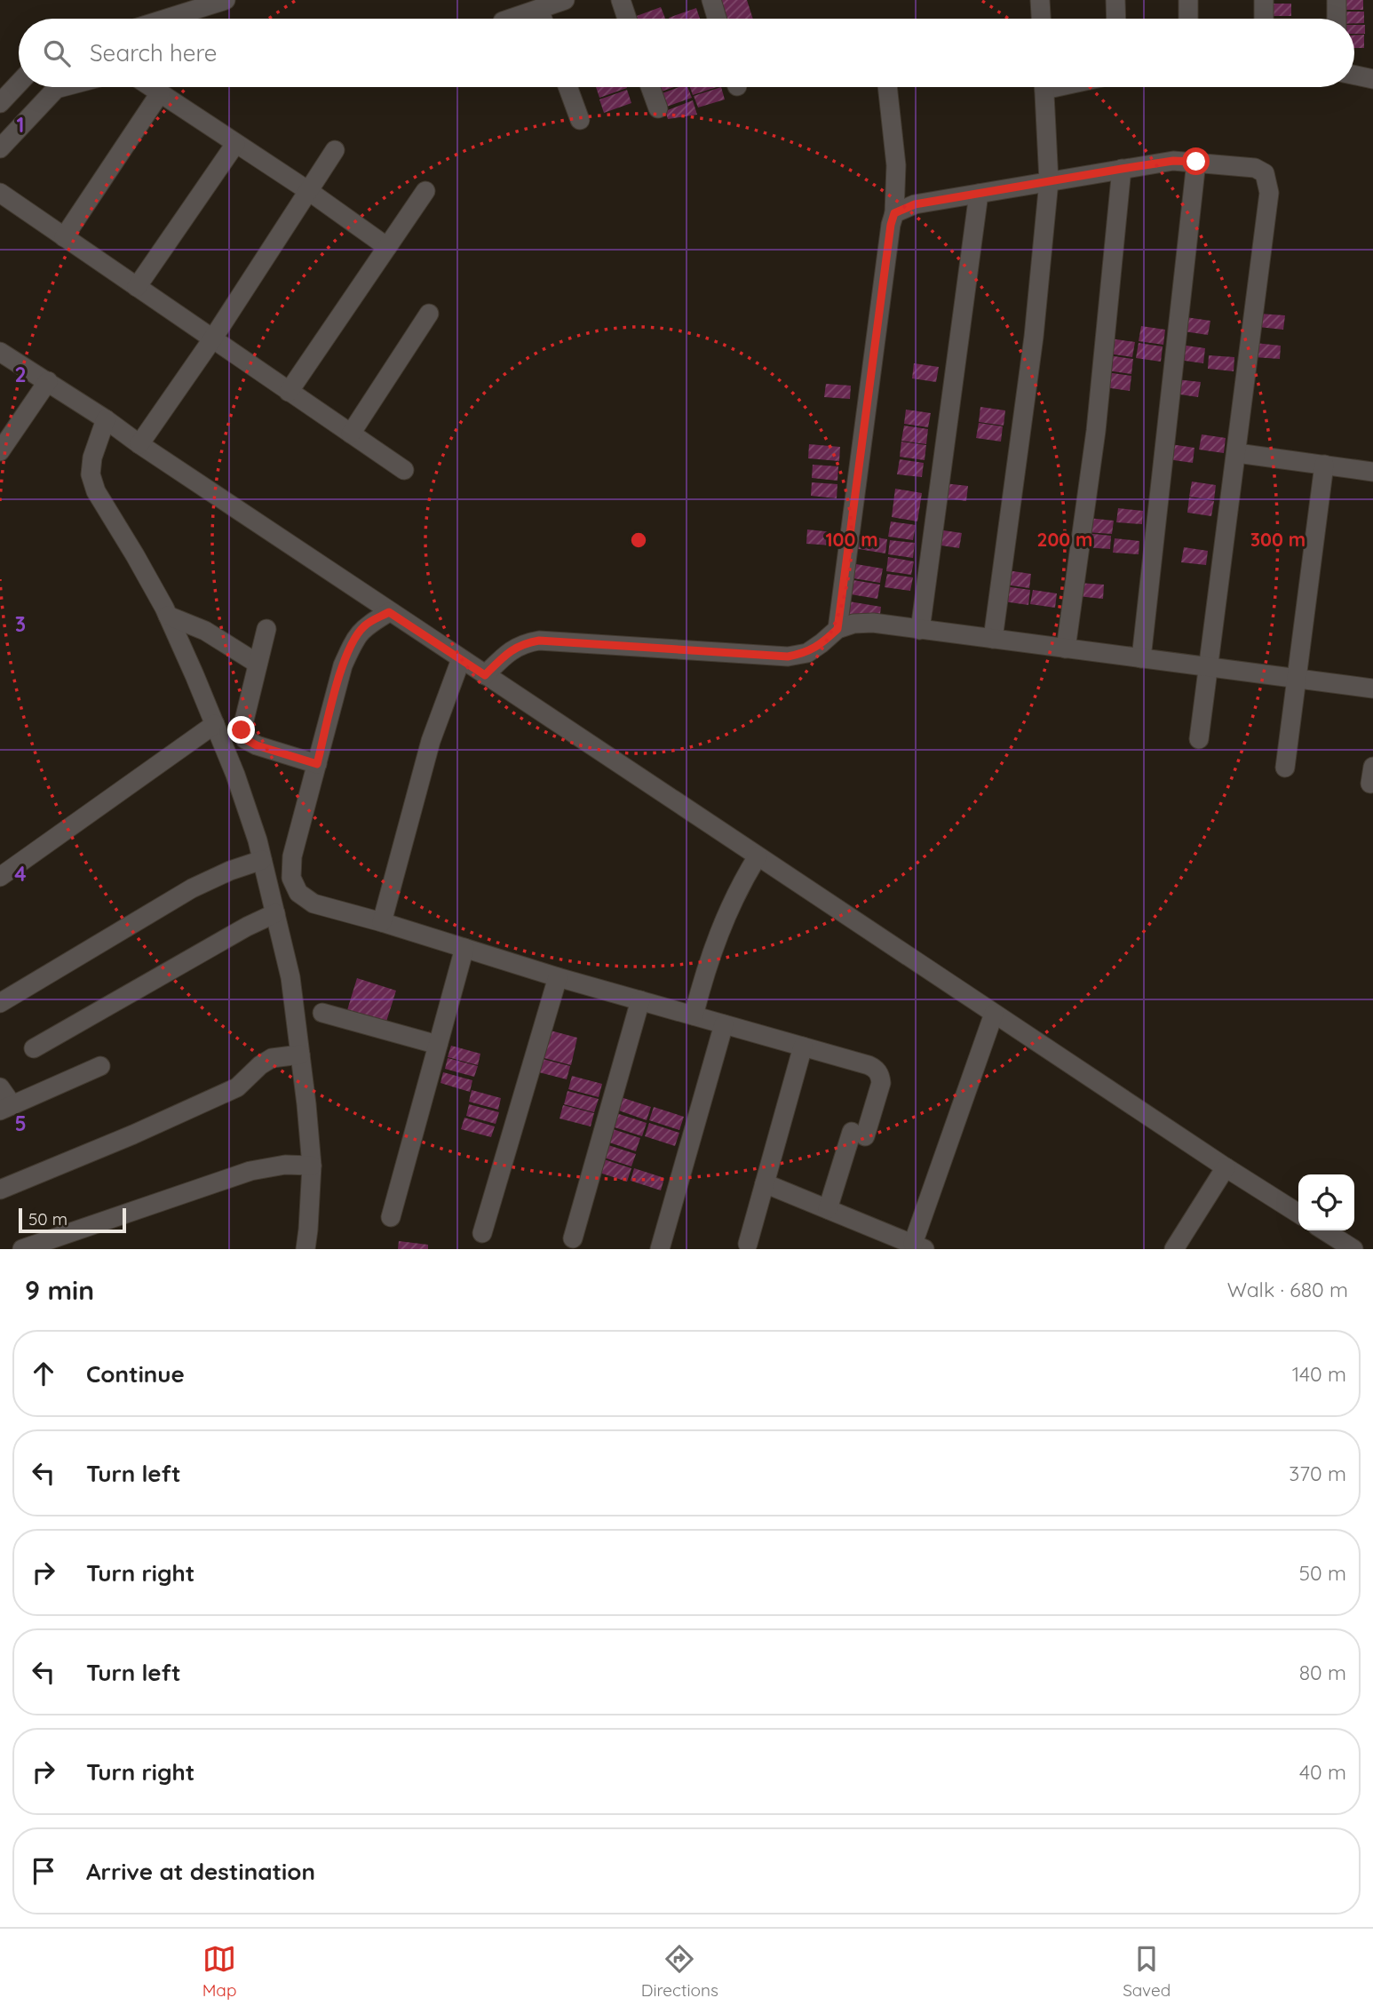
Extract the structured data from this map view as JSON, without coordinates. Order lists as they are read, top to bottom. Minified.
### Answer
{"scale_bar":"50 m","page":{"search":"Search here","scale":"50 m","heading":["9 min","Walk · 680 m"],"list":[["Continue","140 m"],["Turn left","370 m"],["Turn right","50 m"],["Turn left","80 m"],["Turn right","40 m"],"Arrive at destination"],"nav":["Map","Directions","Saved"]},"grid":{"rows":["1","2","3","4","5"]},"rings":["100 m","200 m","300 m"]}
